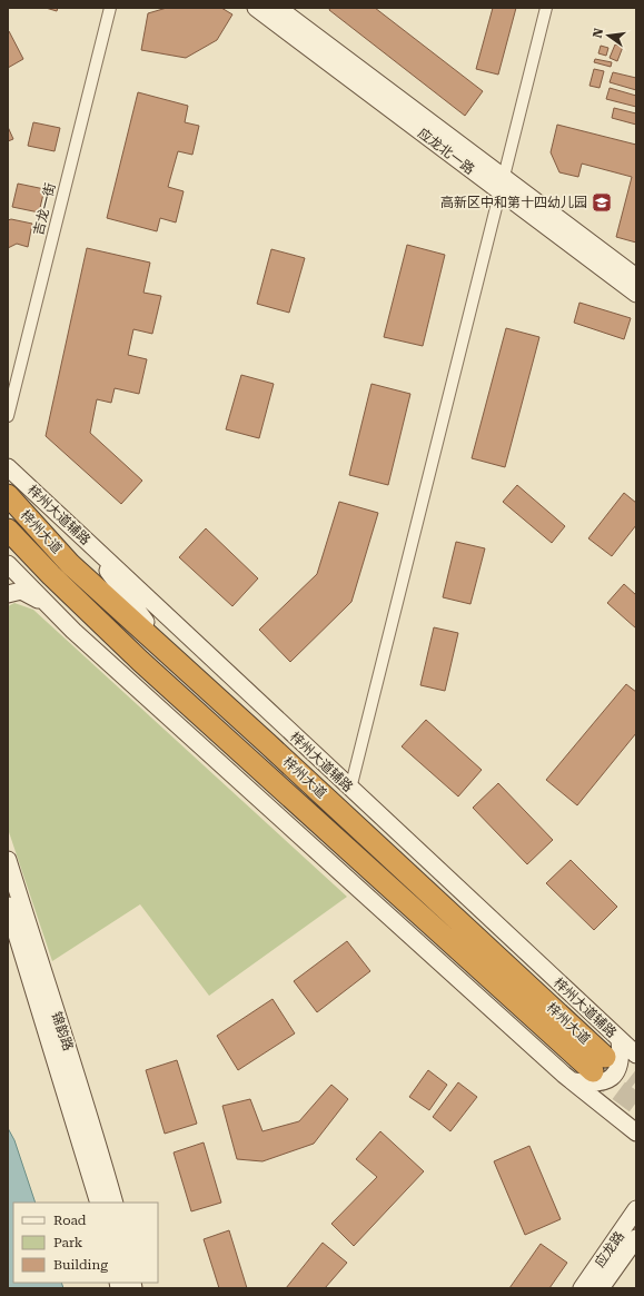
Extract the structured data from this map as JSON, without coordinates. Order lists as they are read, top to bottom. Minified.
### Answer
{"streets":{"highway":["梓州大道"],"main road":["应龙北一路","梓州大道辅路","锦韵路","应龙路"],"street":["吉龙一街"]},"places":{"school or university":["高新区中和第十四幼儿园"]},"legend":["Road","Park","Building"],"north":"left"}
